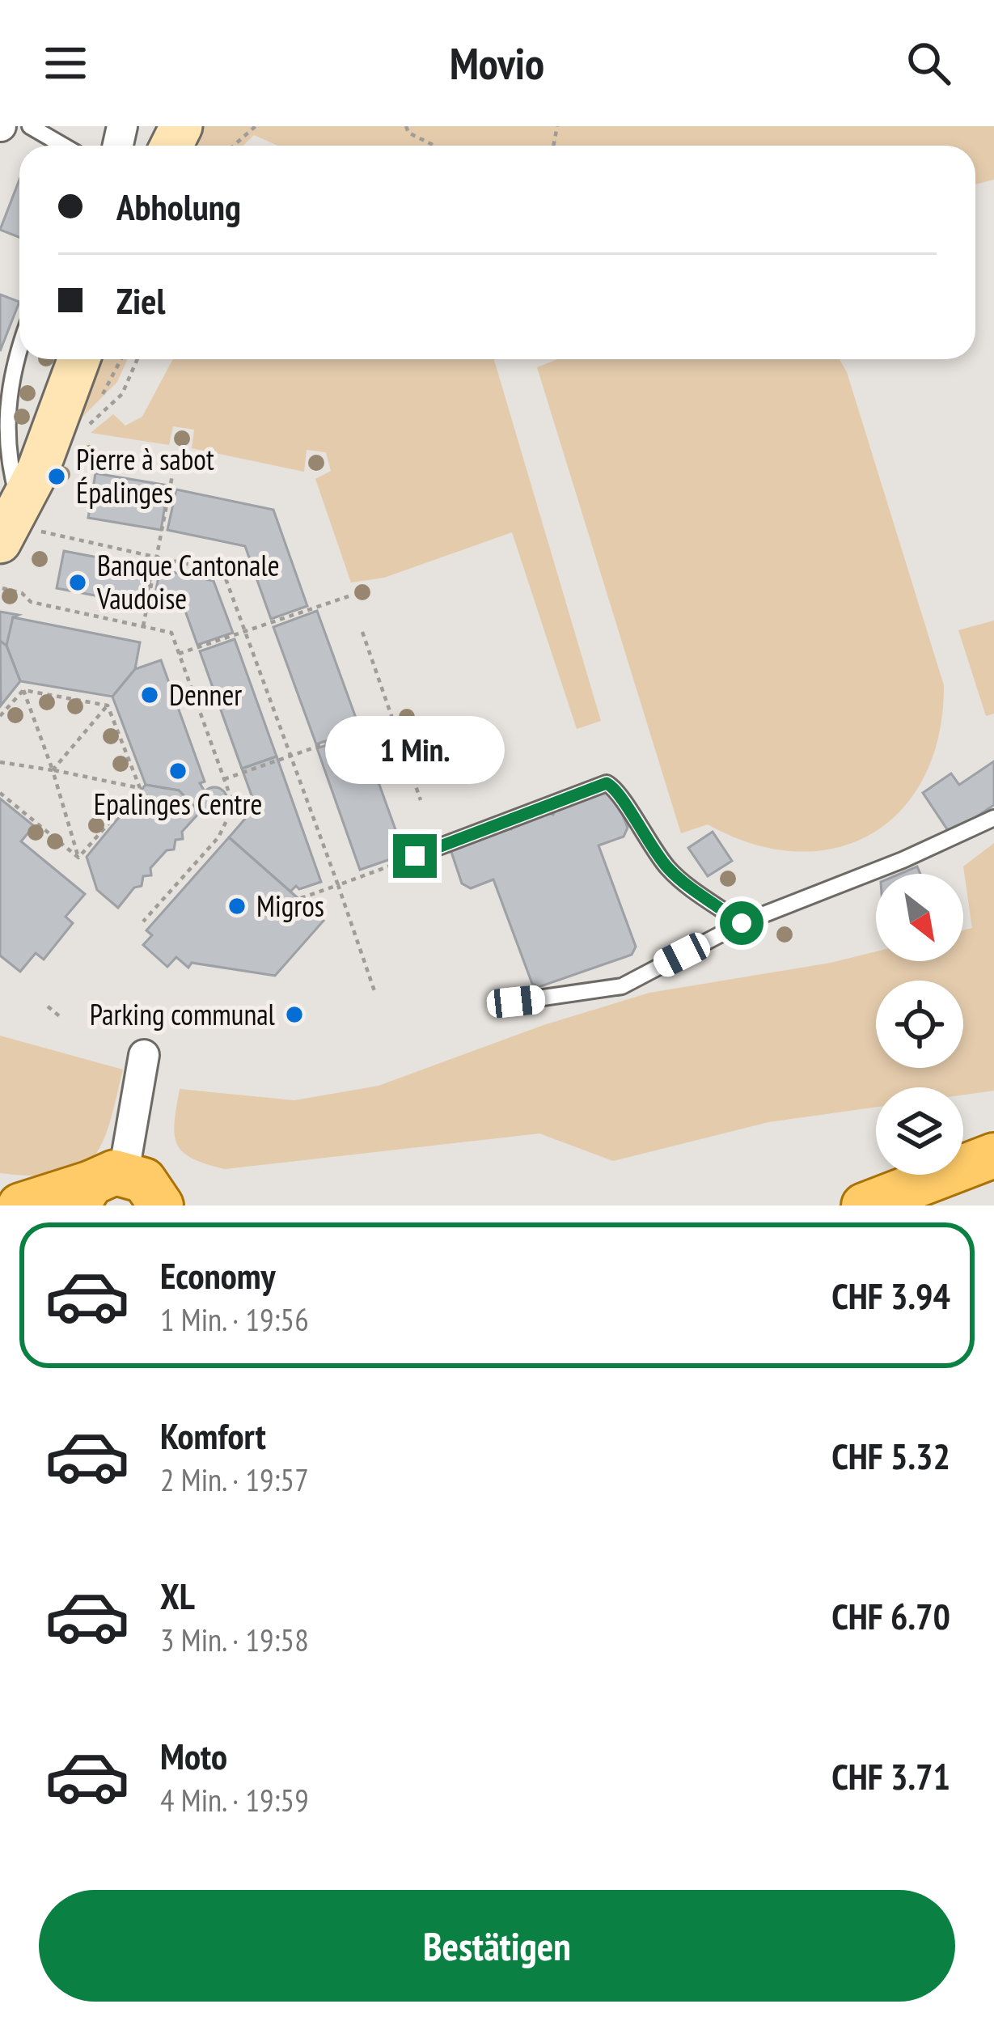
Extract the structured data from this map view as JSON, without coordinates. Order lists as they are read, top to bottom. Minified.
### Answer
{"places":["Pierre à sabot Épalinges","Banque Cantonale Vaudoise","Denner","Epalinges Centre","Migros","Parking communal"],"north":"bottom right","page":{"header":"Movio","banner":["Abholung","Ziel"],"bubble":"1 Min.","list":[{"name":"Economy","note":"1 Min. · 19:56","value":"CHF 3.94"},{"name":"Komfort","note":"2 Min. · 19:57","value":"CHF 5.32"},{"name":"XL","note":"3 Min. · 19:58","value":"CHF 6.70"},{"name":"Moto","note":"4 Min. · 19:59","value":"CHF 3.71"}],"buttons":"Bestätigen"}}
